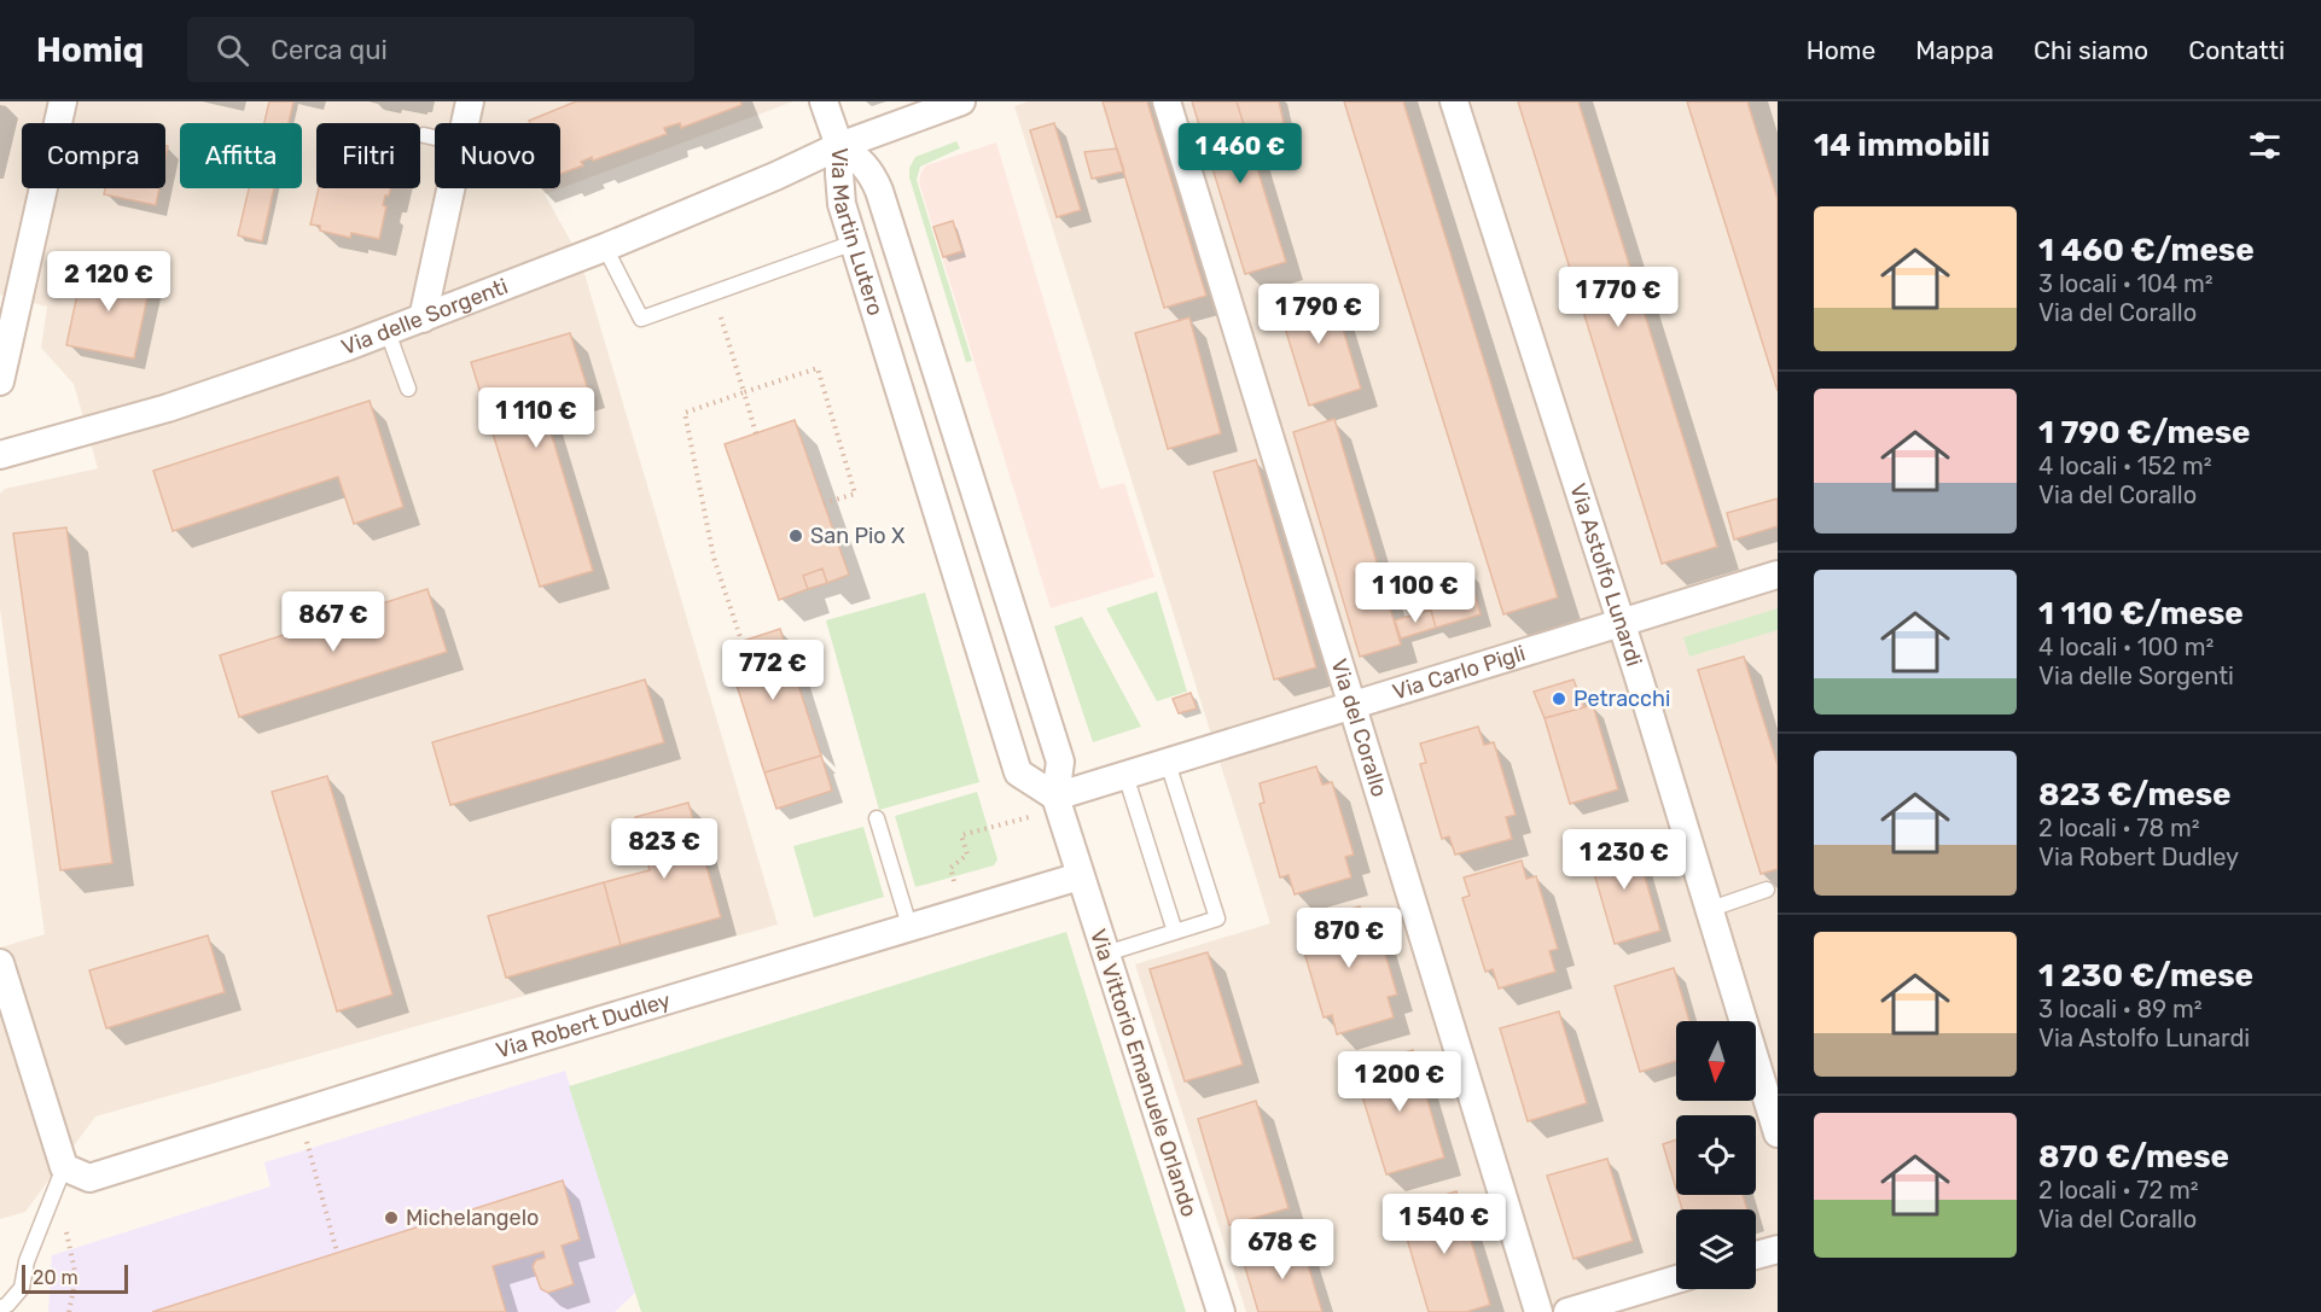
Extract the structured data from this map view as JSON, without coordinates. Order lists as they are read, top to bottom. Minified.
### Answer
{"streets":{"street":["Via Martin Lutero","Via delle Sorgenti","Via Astolfo Lunardi","Via Carlo Pigli","Via del Corallo","Via Robert Dudley","Via Vittorio Emanuele Orlando"]},"crossings":[["Via Martin Lutero","Via delle Sorgenti"],["Via Martin Lutero","Via Carlo Pigli"],["Via Martin Lutero","Via Robert Dudley"],["Via Martin Lutero","Via Vittorio Emanuele Orlando"],["Via Astolfo Lunardi","Via Carlo Pigli"],["Via Carlo Pigli","Via del Corallo"],["Via Robert Dudley","Via Vittorio Emanuele Orlando"]],"places":["San Pio X","Petracchi","Michelangelo"],"scale_bar":"20 m","north":"bottom","page":{"header":"Homiq","search":"Cerca qui","nav":["Home","Mappa","Chi siamo","Contatti"],"heading":"14 immobili","price":["1 460 €","2 120 €","1 770 €","1 790 €","1 110 €","1 100 €","867 €","772 €","823 €","1 230 €","870 €","1 200 €","1 540 €","678 €"],"chip":["Compra","Affitta","Filtri","Nuovo"],"list":[{"name":"1 460 €/mese","note":"3 locali · 104 m² · Via del Corallo"},{"name":"1 790 €/mese","note":"4 locali · 152 m² · Via del Corallo"},{"name":"1 110 €/mese","note":"4 locali · 100 m² · Via delle Sorgenti"},{"name":"823 €/mese","note":"2 locali · 78 m² · Via Robert Dudley"},{"name":"1 230 €/mese","note":"3 locali · 89 m² · Via Astolfo Lunardi"},{"name":"870 €/mese","note":"2 locali · 72 m² · Via del Corallo"}],"scale":"20 m"}}
